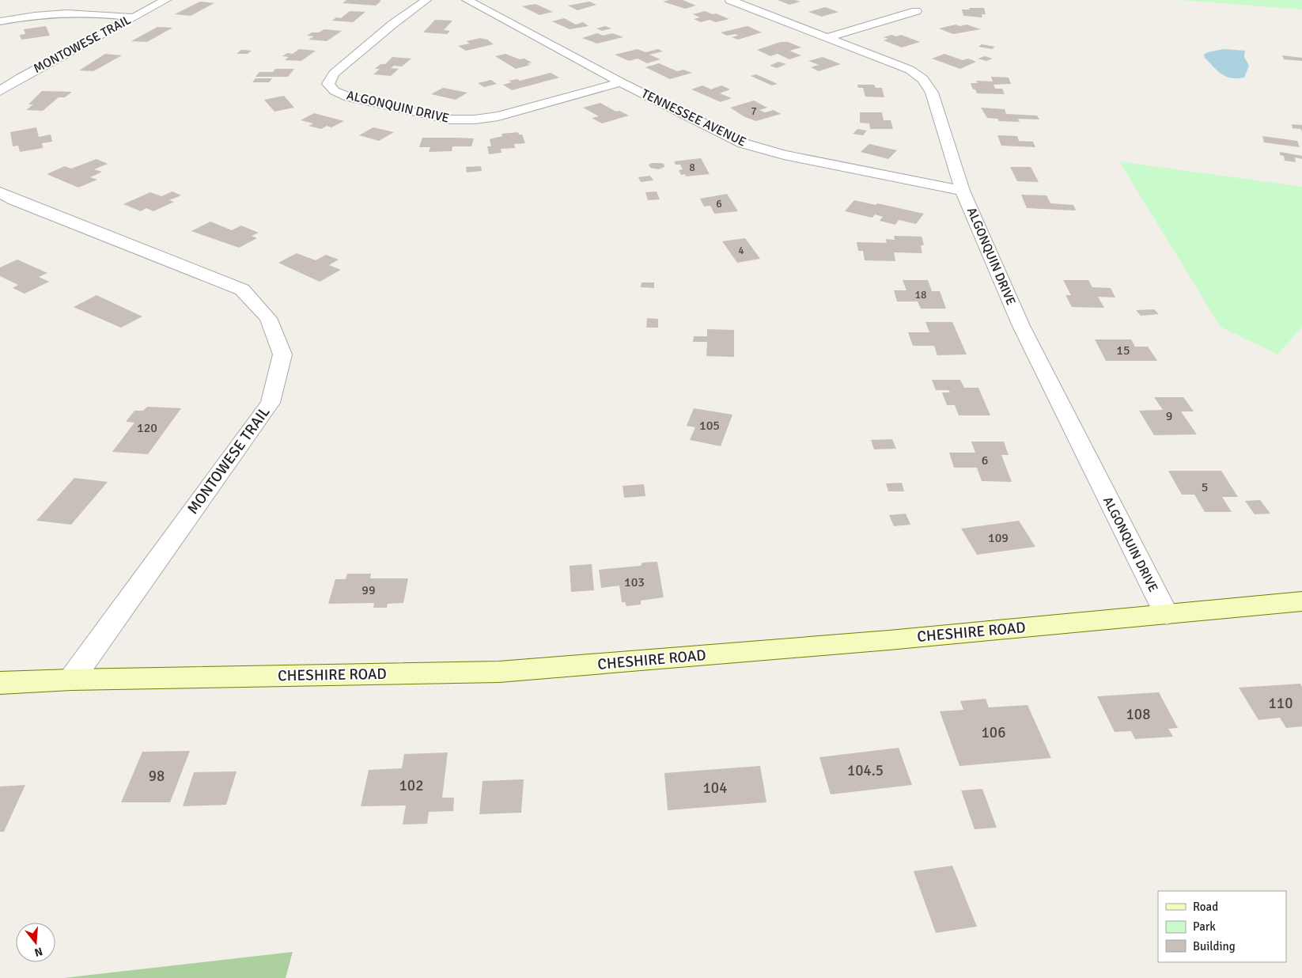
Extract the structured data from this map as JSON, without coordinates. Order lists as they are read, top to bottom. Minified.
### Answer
{"streets":{"street":["MONTOWESE TRAIL","ALGONQUIN DRIVE","TENNESSEE AVENUE","CHESHIRE ROAD"]},"crossings":[["MONTOWESE TRAIL","CHESHIRE ROAD"],["ALGONQUIN DRIVE","TENNESSEE AVENUE"],["ALGONQUIN DRIVE","CHESHIRE ROAD"]],"house_numbers":["7","8","6","4","18","15","9","105","120","6","5","109","103","99","110","108","106","104.5","98","102","104"],"legend":["Road","Park","Building"],"north":"bottom"}
